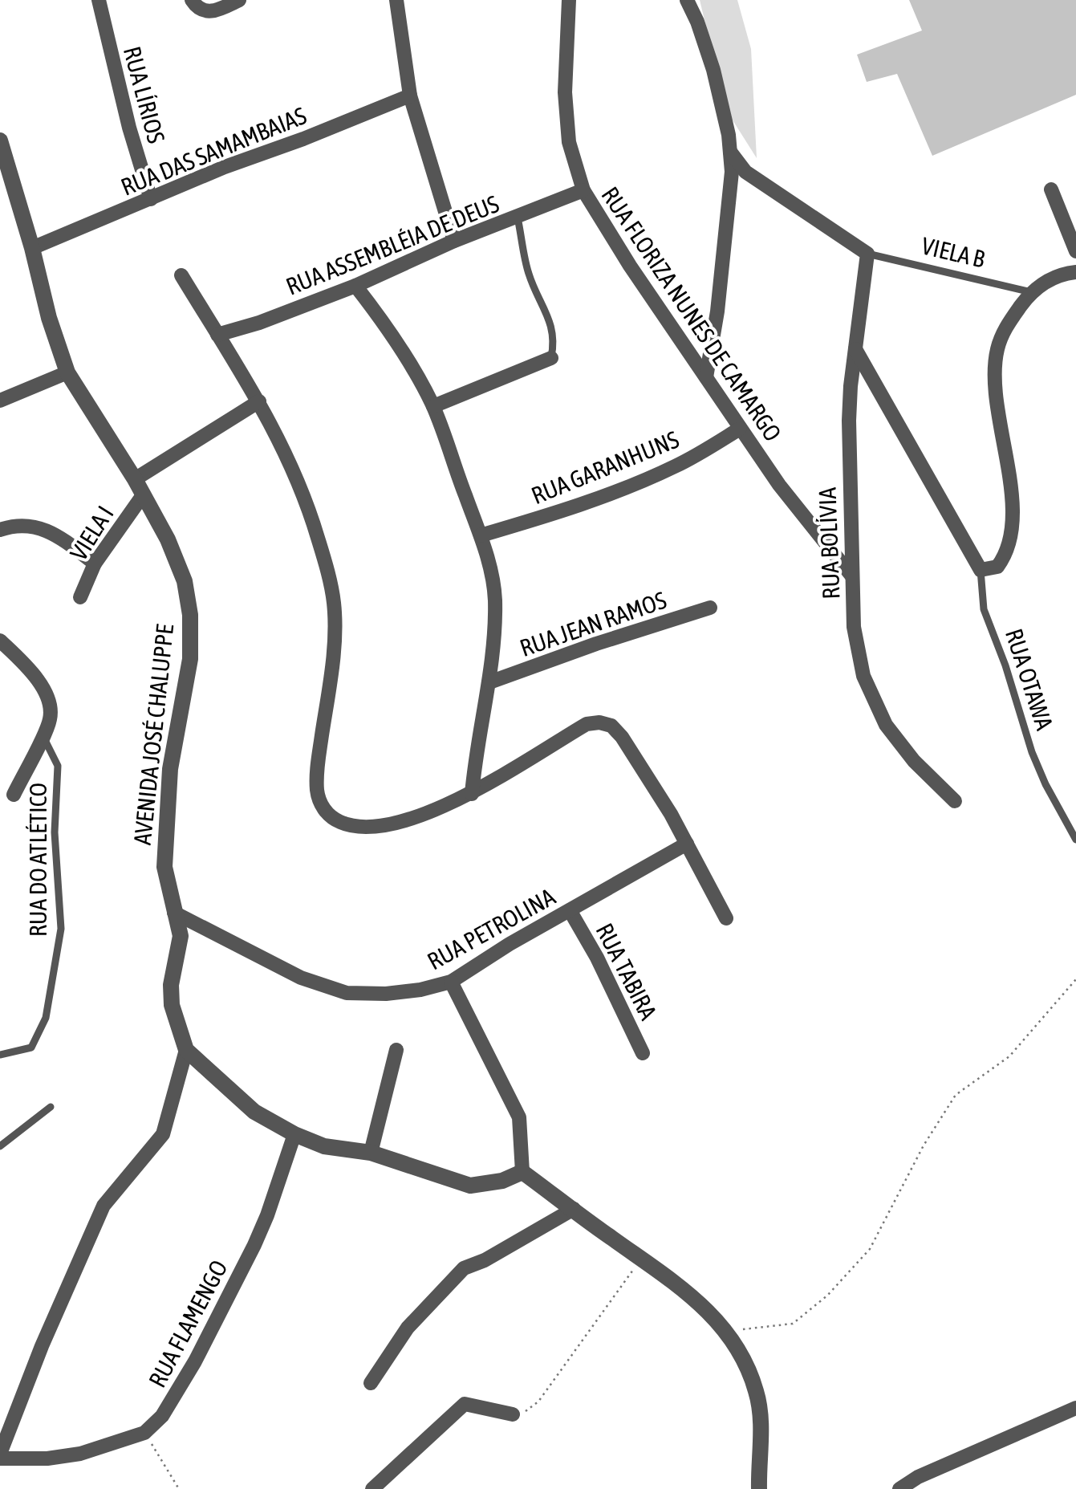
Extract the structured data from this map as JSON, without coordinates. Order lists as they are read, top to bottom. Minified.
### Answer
{"streets":{"street":["RUA LÍRIOS","RUA DAS SAMAMBAIAS","RUA ASSEMBLÉIA DE DEUS","RUA FLORIZA NUNES DE CAMARGO","RUA GARANHUNS","VIELA I","RUA BOLÍVIA","RUA JEAN RAMOS","AVENIDA JOSÉ CHALUPPE","RUA PETROLINA","RUA TABIRA","RUA FLAMENGO"],"lane":["VIELA B","RUA OTAWA","RUA DO ATLÉTICO"]},"crossings":[["RUA LÍRIOS","RUA DAS SAMAMBAIAS"],["RUA DAS SAMAMBAIAS","AVENIDA JOSÉ CHALUPPE"],["RUA ASSEMBLÉIA DE DEUS","RUA FLORIZA NUNES DE CAMARGO"],["VIELA B","RUA BOLÍVIA"],["RUA FLORIZA NUNES DE CAMARGO","RUA GARANHUNS"],["RUA FLORIZA NUNES DE CAMARGO","RUA BOLÍVIA"],["VIELA I","AVENIDA JOSÉ CHALUPPE"],["AVENIDA JOSÉ CHALUPPE","RUA PETROLINA"],["RUA PETROLINA","RUA TABIRA"]]}
